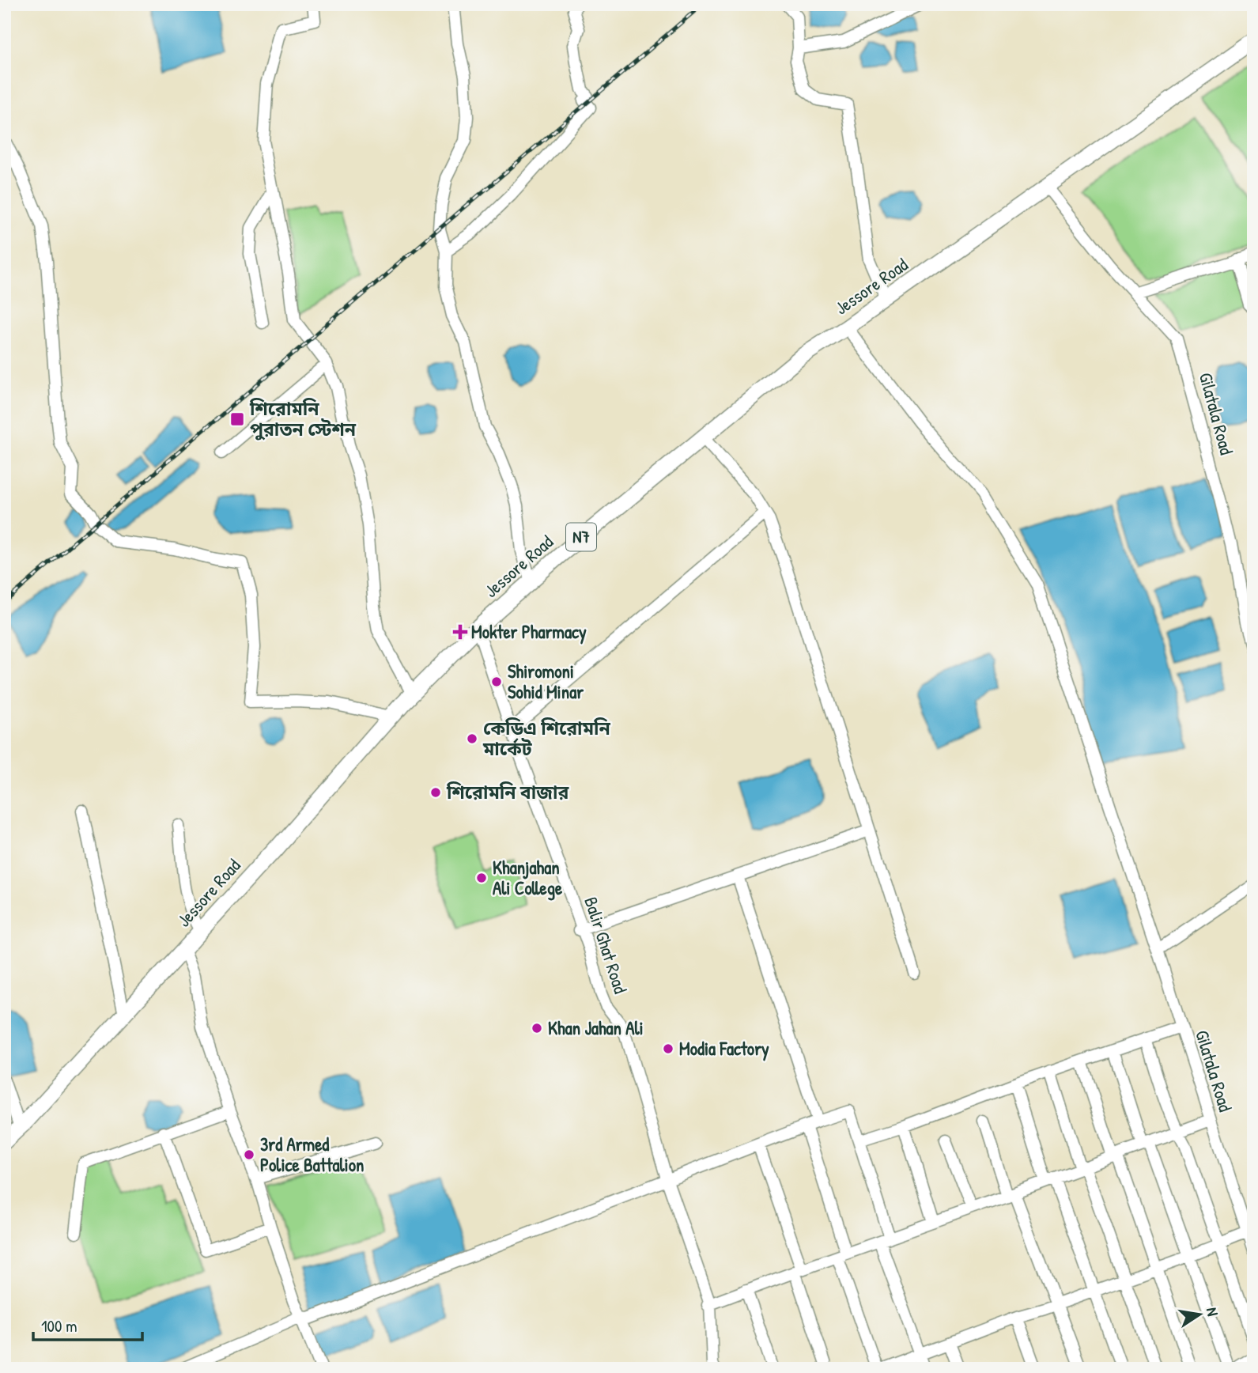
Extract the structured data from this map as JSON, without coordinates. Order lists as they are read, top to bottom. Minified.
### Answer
{"streets":{"highway":["Jessore Road","N7"],"street":["Gilatala Road","Balir Ghat Road"]},"crossings":[["Jessore Road","Gilatala Road"],["Jessore Road","Balir Ghat Road"]],"places":{"transit":["শিরোমনি পুরাতন স্টেশন"],"health":["Mokter Pharmacy"],"other":["Shiromoni Sohid Minar","কেডিএ শিরোমনি মার্কেট","শিরোমনি বাজার","Khanjahan Ali College","Khan Jahan Ali","Modia Factory","3rd Armed Police Battalion"]},"scale_bar":"100 m","north":"right"}
